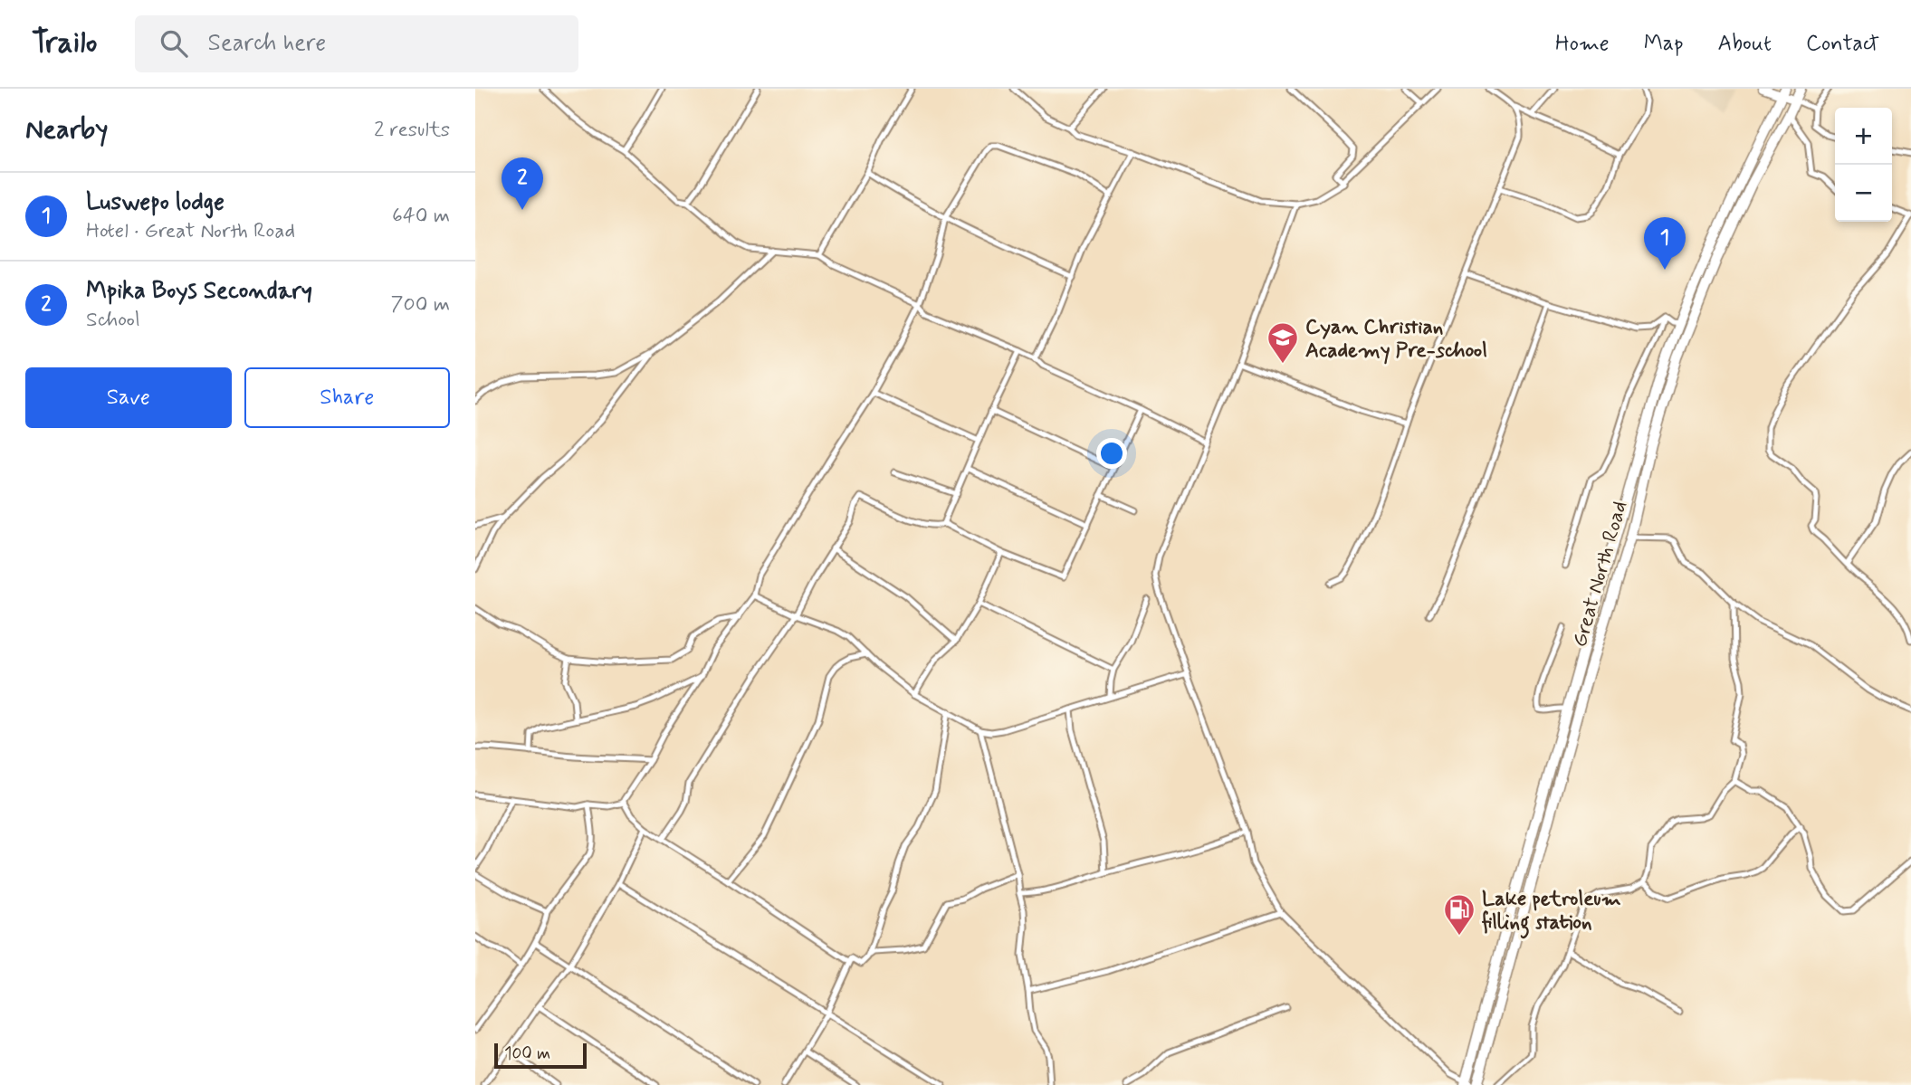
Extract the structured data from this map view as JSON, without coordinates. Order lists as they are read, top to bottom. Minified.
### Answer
{"streets":{"highway":["Great North Road"]},"places":{"school or university":["Cyan Christian Academy Pre-school"],"fuel station":["Lake petroleum filling station"]},"scale_bar":"100 m","page":{"header":"Trailo","search":"Search here","nav":["Home","Map","About","Contact"],"heading":["Nearby","2 results"],"map_buttons":["+","−"],"pins":["2","1"],"list":[{"mark":"1","name":"Luswepo lodge","note":"Hotel · Great North Road","value":"640 m"},{"mark":"2","name":"Mpika Boys Secondary","note":"School","value":"700 m"}],"buttons":["Save","Share"],"scale":"100 m"}}
